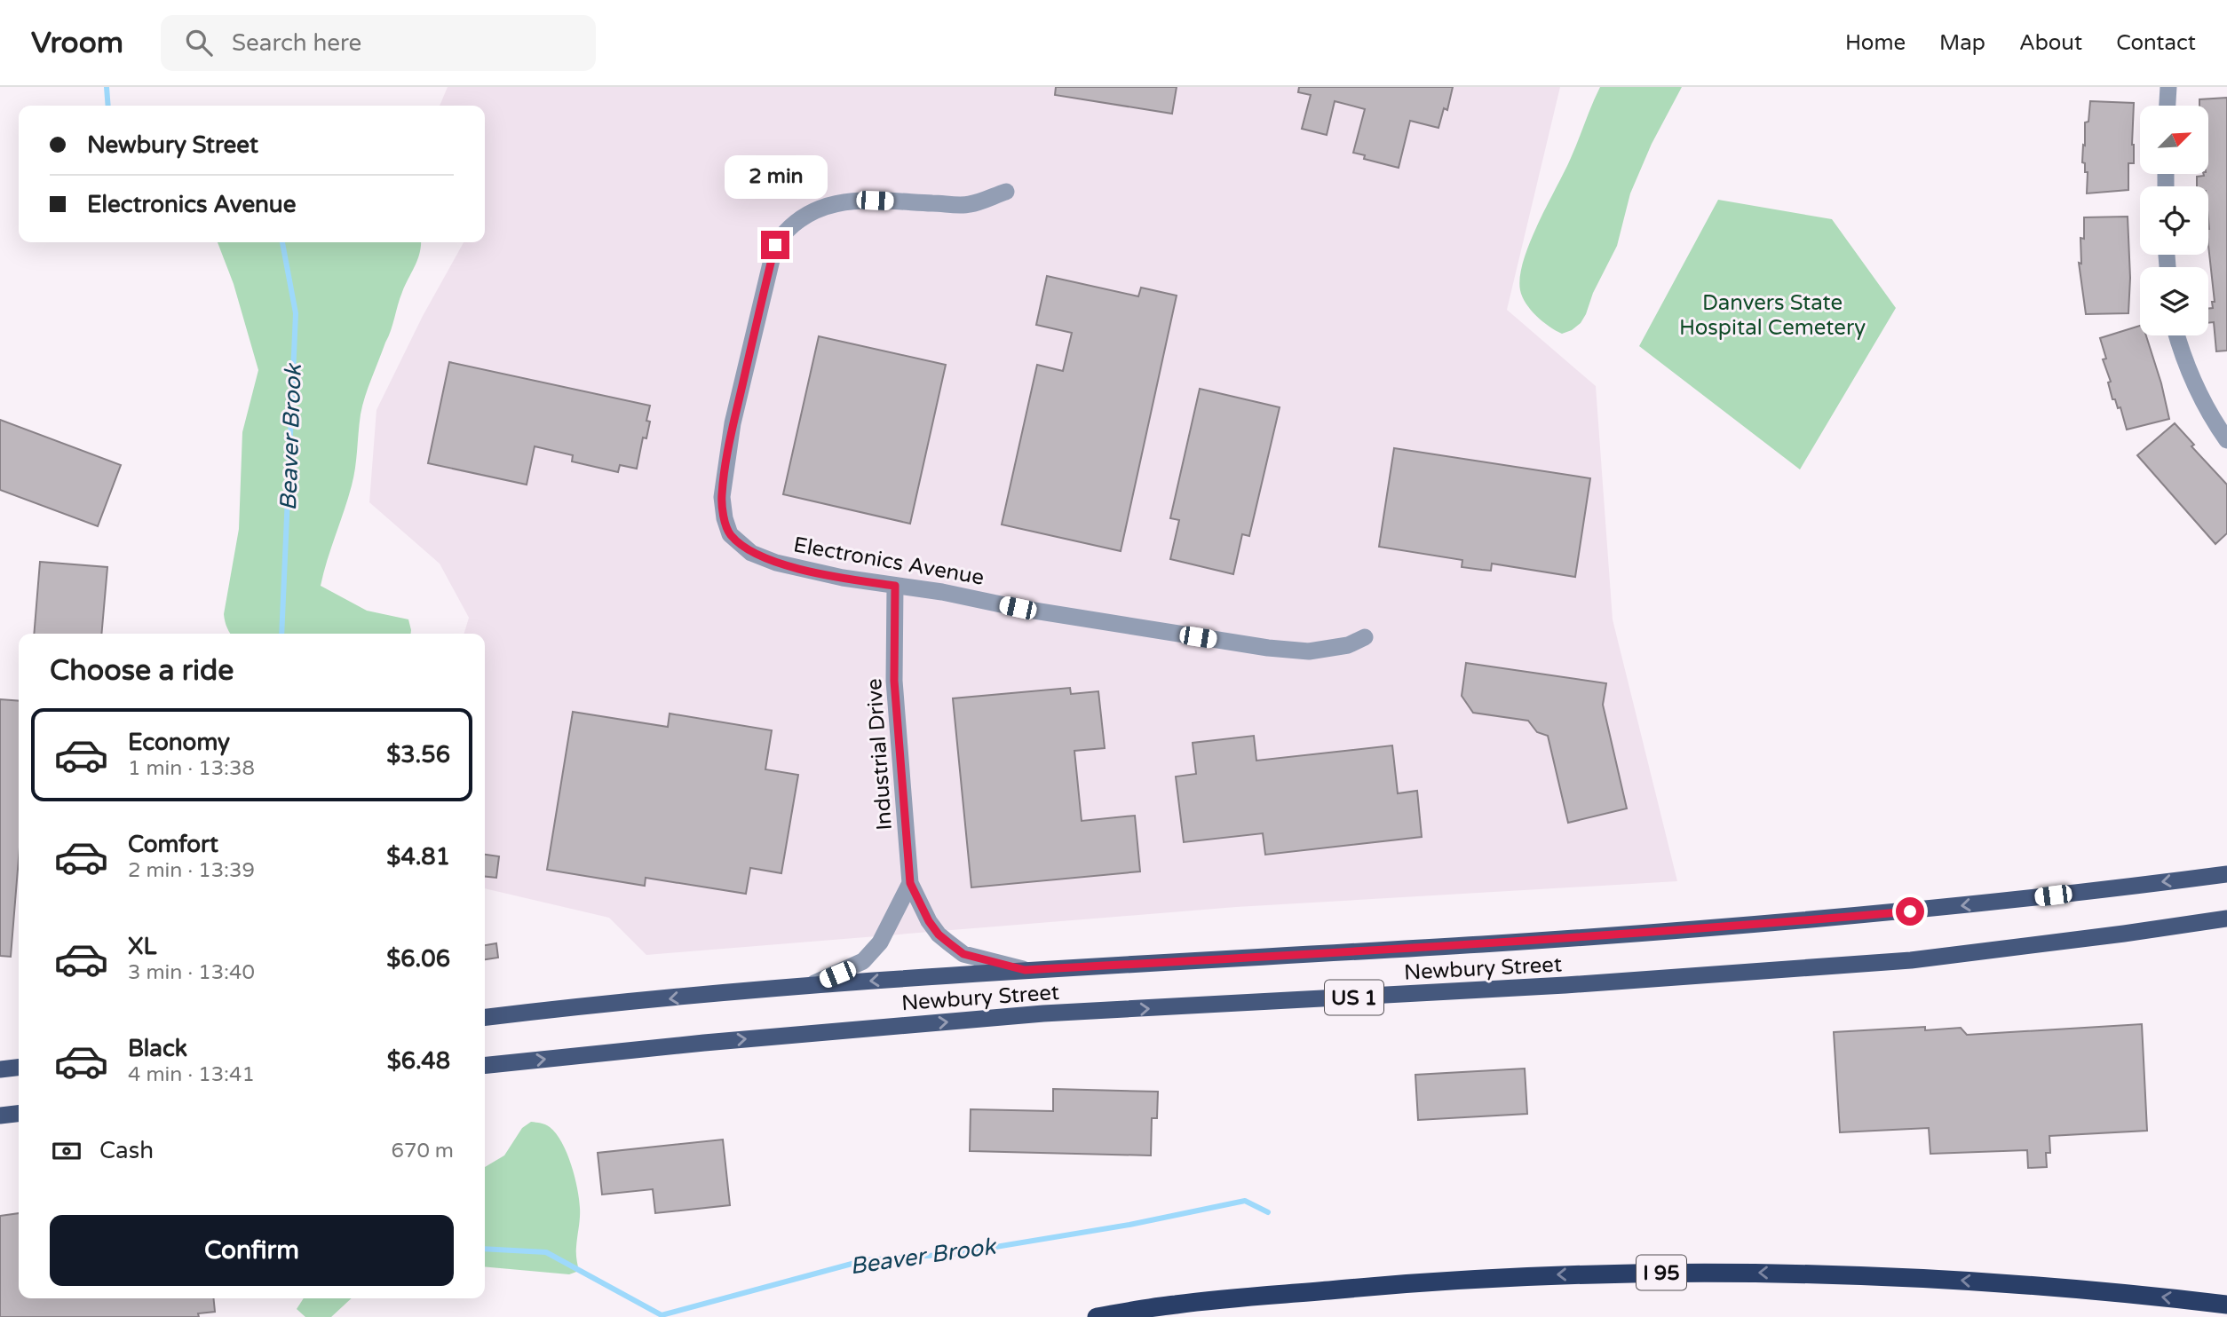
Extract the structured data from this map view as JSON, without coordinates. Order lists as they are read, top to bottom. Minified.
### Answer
{"streets":{"highway":["I 95"],"main road":["Newbury Street","US 1"],"street":["Electronics Avenue","Industrial Drive"]},"crossings":[["Electronics Avenue","Industrial Drive"],["Industrial Drive","Newbury Street"]],"water":["Beaver Brook"],"parks":["Danvers State Hospital Cemetery"],"north":"top right","page":{"header":"Vroom","search":"Search here","nav":["Home","Map","About","Contact"],"banner":["Newbury Street","Electronics Avenue"],"bubble":"2 min","heading":"Choose a ride","list":[{"name":"Economy","note":"1 min · 13:38","value":"$3.56"},{"name":"Comfort","note":"2 min · 13:39","value":"$4.81"},{"name":"XL","note":"3 min · 13:40","value":"$6.06"},{"name":"Black","note":"4 min · 13:41","value":"$6.48"}],"pay":["Cash","670 m"],"buttons":"Confirm"}}
